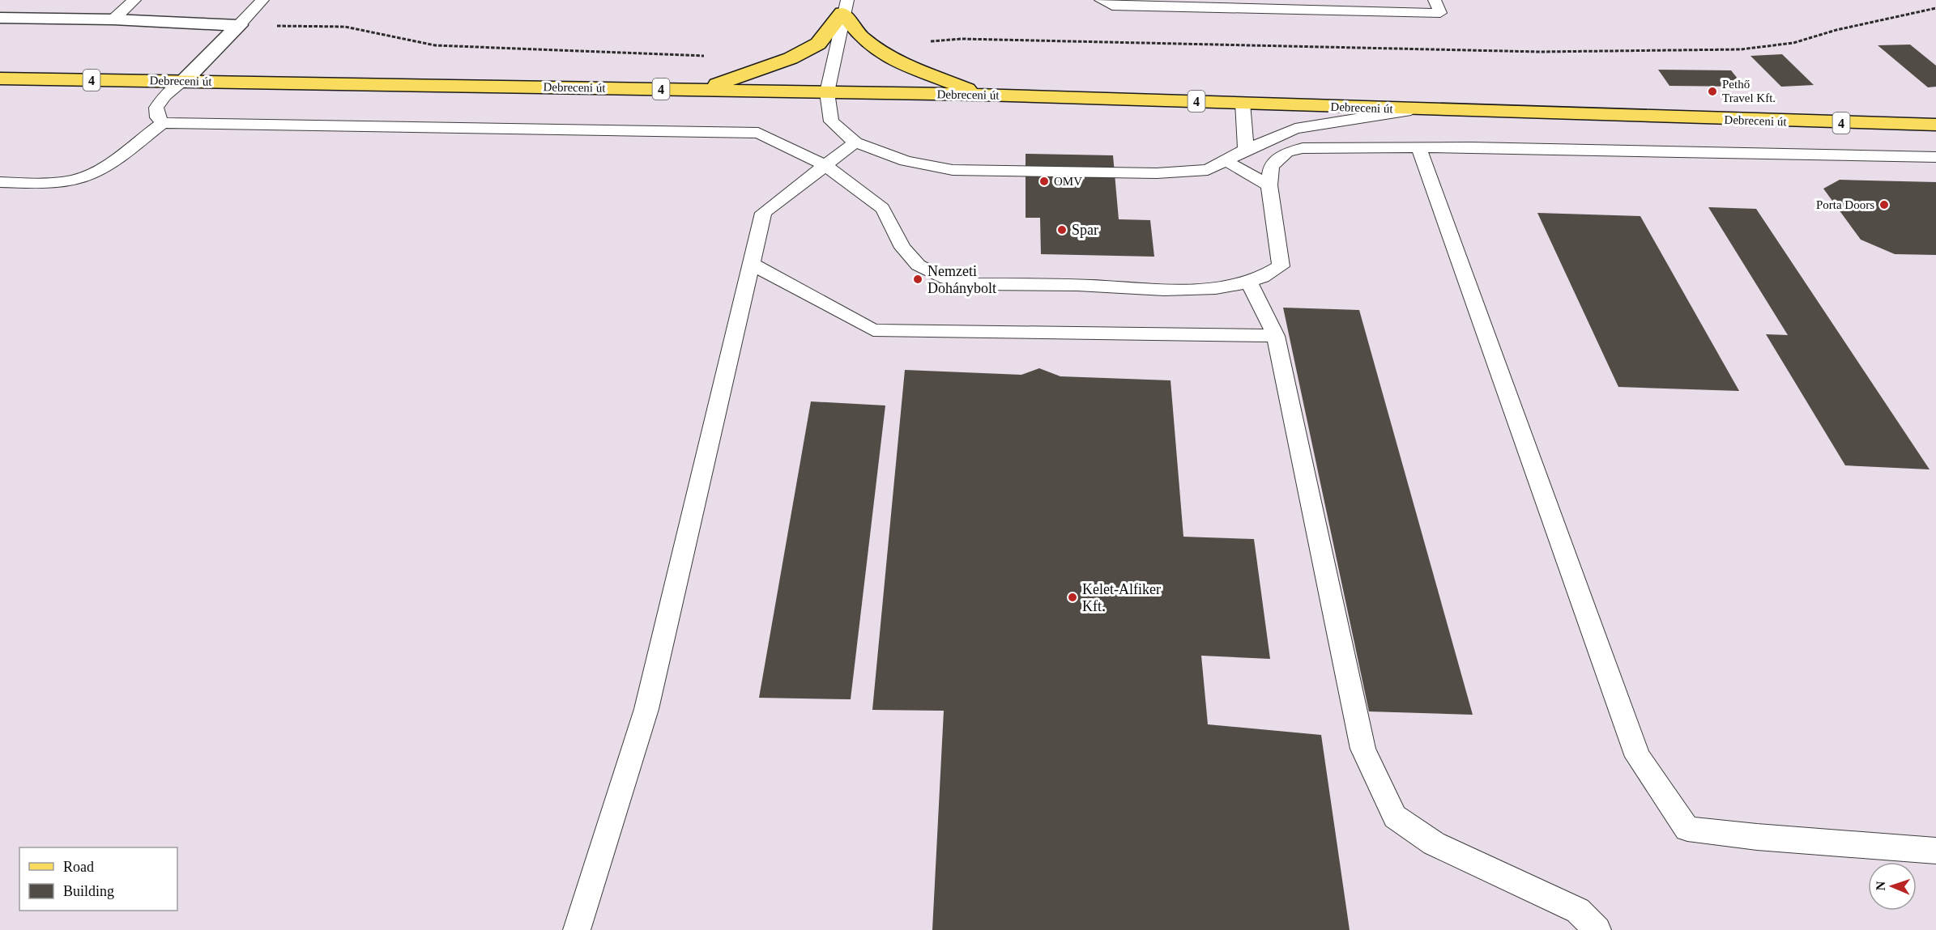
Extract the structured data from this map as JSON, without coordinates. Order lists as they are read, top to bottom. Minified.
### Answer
{"streets":{"main road":["4","Debreceni út"]},"places":["Pethő Travel Kft.","OMV","Porta Doors","Spar","Nemzeti Dohánybolt","Kelet-Alfiker Kft."],"legend":["Road","Building"],"north":"left"}
